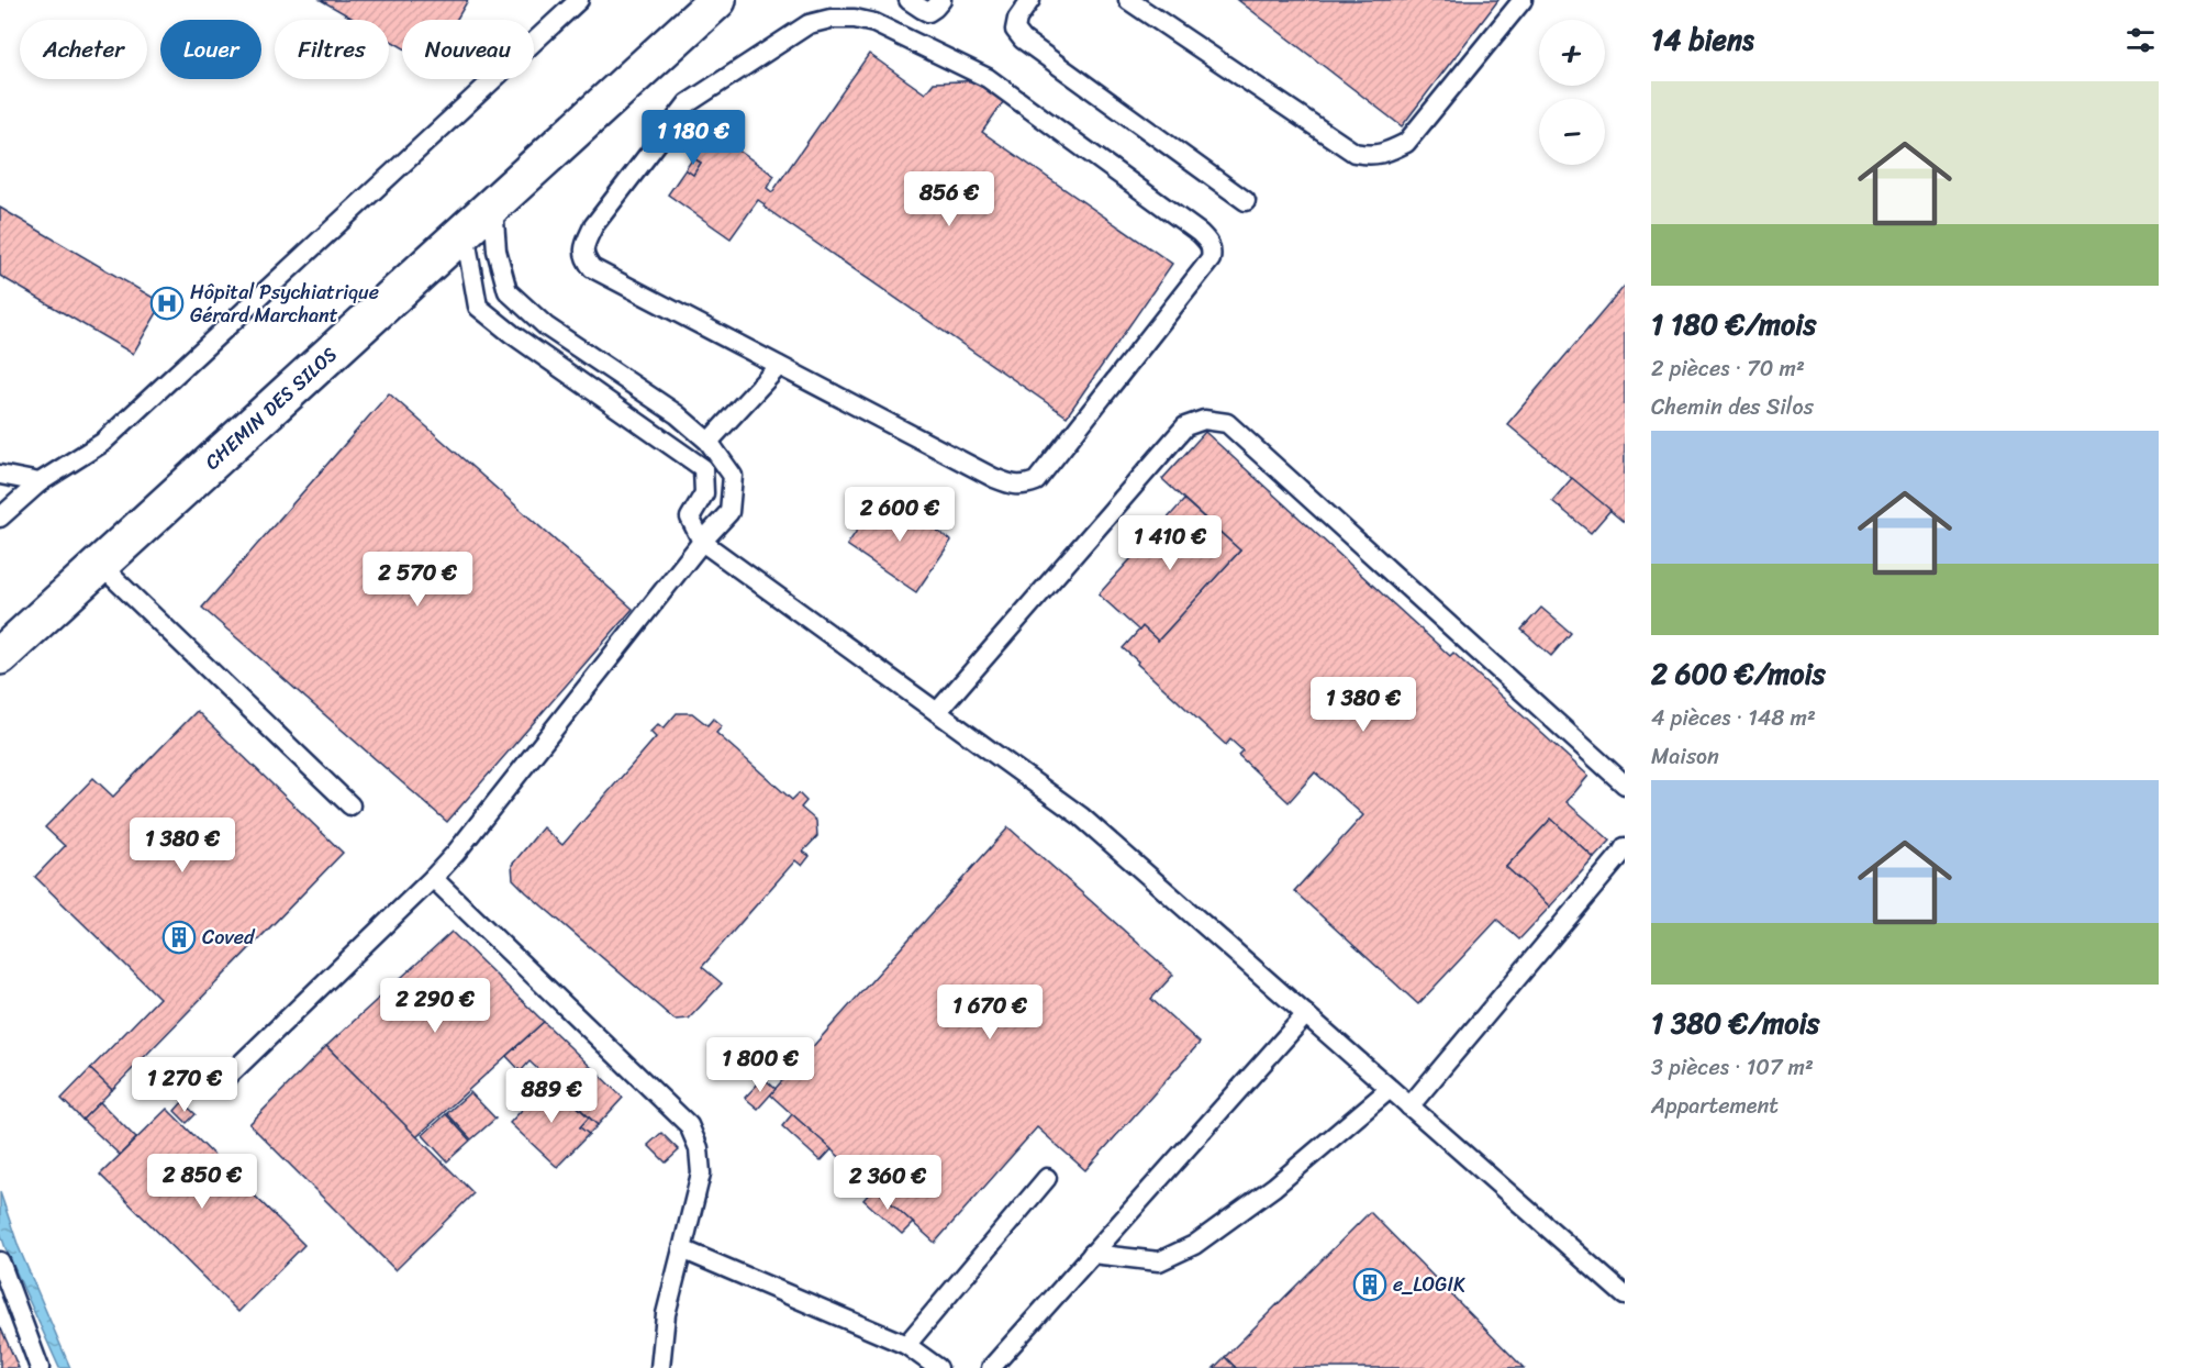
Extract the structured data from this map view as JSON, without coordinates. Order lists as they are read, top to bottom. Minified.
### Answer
{"streets":{"street":["CHEMIN DES SILOS"]},"places":{"hospital":["Hôpital Psychiatrique Gérard Marchant"],"building":["Coved","e_LOGIK"]},"page":{"heading":"14 biens","map_buttons":["+","−"],"chip":["Acheter","Louer","Filtres","Nouveau"],"list":[{"name":"1 180 €/mois","note":"2 pièces · 70 m² · Chemin des Silos"},{"name":"2 600 €/mois","note":"4 pièces · 148 m² · Maison"},{"name":"1 380 €/mois","note":"3 pièces · 107 m² · Appartement"}],"price":["1 180 €","856 €","2 600 €","1 410 €","2 570 €","1 380 €","1 380 €","2 290 €","1 670 €","1 800 €","1 270 €","889 €","2 850 €","2 360 €"]}}
